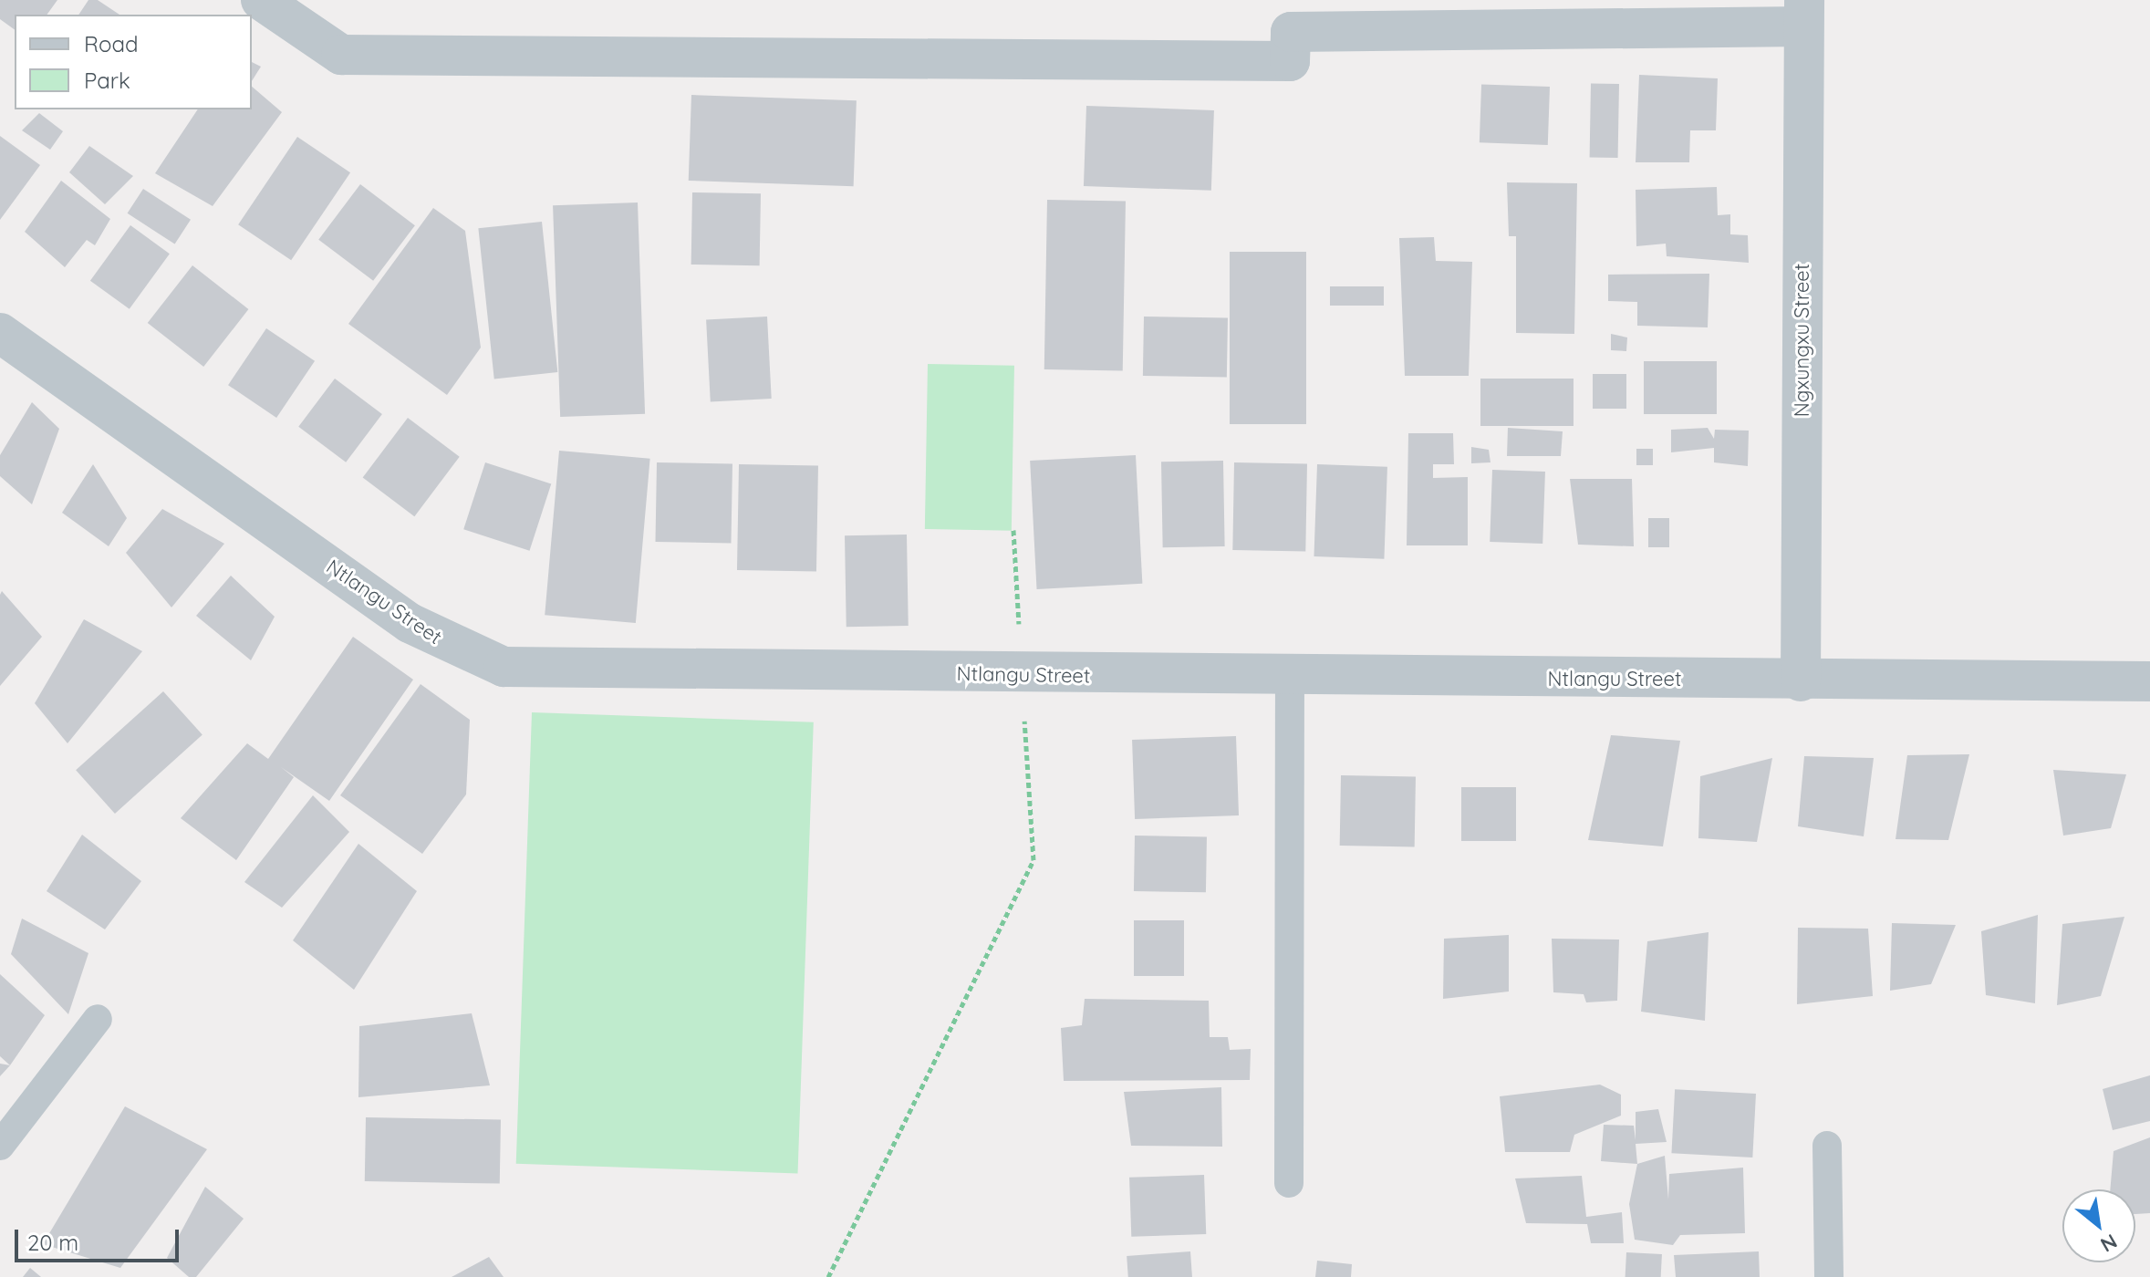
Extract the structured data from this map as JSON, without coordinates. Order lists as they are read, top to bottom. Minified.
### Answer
{"streets":{"street":["Ngxungxu Street","Ntlangu Street"]},"crossings":[["Ngxungxu Street","Ntlangu Street"]],"legend":["Road","Park"],"scale_bar":"20 m","north":"bottom right"}
